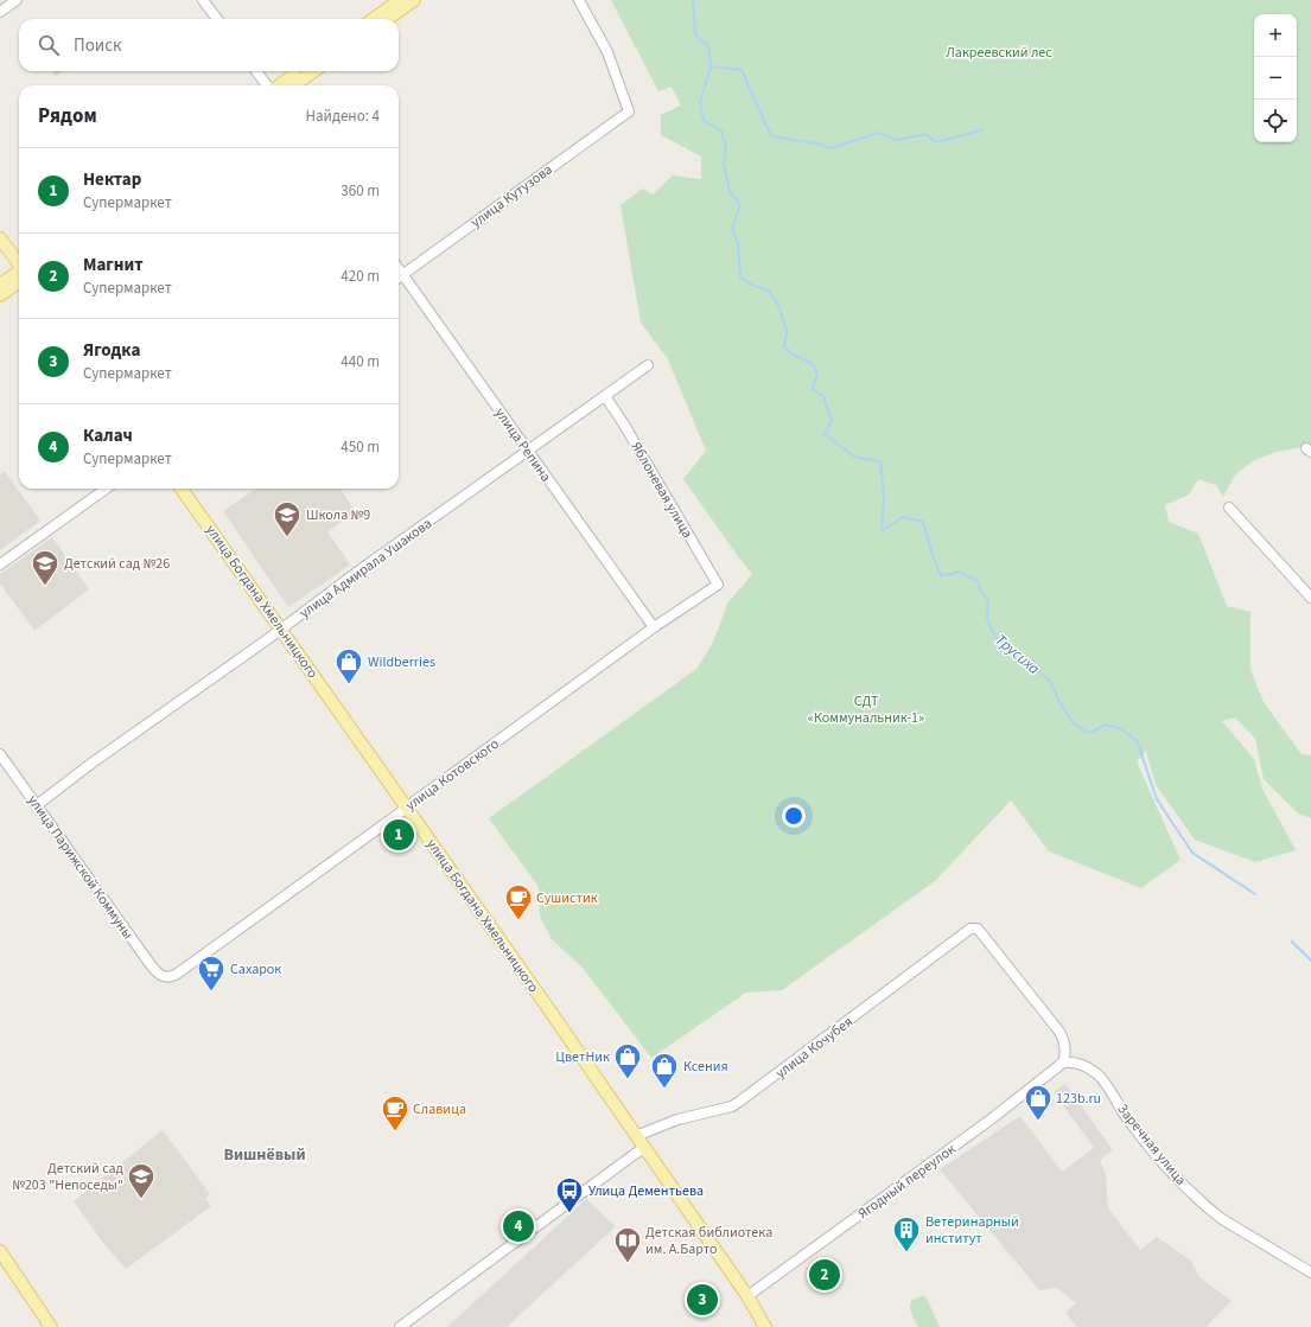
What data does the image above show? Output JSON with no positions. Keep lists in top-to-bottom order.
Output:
{
  "streets": {
    "main road": ["улица Богдана Хмельницкого"],
    "street": [
      "улица Кутузова",
      "улица Репина",
      "Яблоневая улица",
      "улица Адмирала Ушакова",
      "улица Котовского",
      "улица Парижской Коммуны",
      "улица Кочубея",
      "Заречная улица",
      "Ягодный переулок"
    ]
  },
  "crossings": [
    ["улица Кутузова", "улица Репина"],
    ["улица Репина", "улица Адмирала Ушакова"],
    ["улица Репина", "улица Котовского"],
    ["Яблоневая улица", "улица Адмирала Ушакова"],
    ["Яблоневая улица", "улица Котовского"],
    ["улица Адмирала Ушакова", "улица Богдана Хмельницкого"],
    ["улица Адмирала Ушакова", "улица Парижской Коммуны"],
    ["улица Богдана Хмельницкого", "улица Котовского"],
    ["улица Богдана Хмельницкого", "улица Кочубея"],
    ["улица Богдана Хмельницкого", "Ягодный переулок"],
    ["улица Котовского", "улица Парижской Коммуны"],
    ["улица Кочубея", "Заречная улица"],
    ["улица Кочубея", "Ягодный переулок"],
    ["Заречная улица", "Ягодный переулок"]
  ],
  "districts": ["Вишнёвый"],
  "water": ["Трусиха"],
  "parks": ["Лакреевский лес", "СДТ «Коммунальник-1»"],
  "places": {
    "school or university": ["Школа №9", "Детский сад №26", "Детский сад №203 \"Непоседы\""],
    "shop": [
      "Wildberries",
      "ЦветНик",
      "Ксения",
      "123b.ru"
    ],
    "cafe": ["Сушистик", "Славица"],
    "supermarket": ["Сахарок"],
    "bus stop": ["Улица Дементьева"],
    "building": ["Ветеринарный институт"],
    "library": ["Детская библиотека им. А.Барто"]
  },
  "page": {
    "map_buttons": ["+", "−"],
    "search": "Поиск",
    "heading": ["Рядом", "Найдено: 4"],
    "list": [
      {
        "mark": "1",
        "name": "Нектар",
        "note": "Супермаркет",
        "value": "360 m"
      },
      {
        "mark": "2",
        "name": "Магнит",
        "note": "Супермаркет",
        "value": "420 m"
      },
      {
        "mark": "3",
        "name": "Ягодка",
        "note": "Супермаркет",
        "value": "440 m"
      },
      {
        "mark": "4",
        "name": "Калач",
        "note": "Супермаркет",
        "value": "450 m"
      }
    ],
    "pins": [
      "1",
      "4",
      "2",
      "3"
    ]
  }
}
